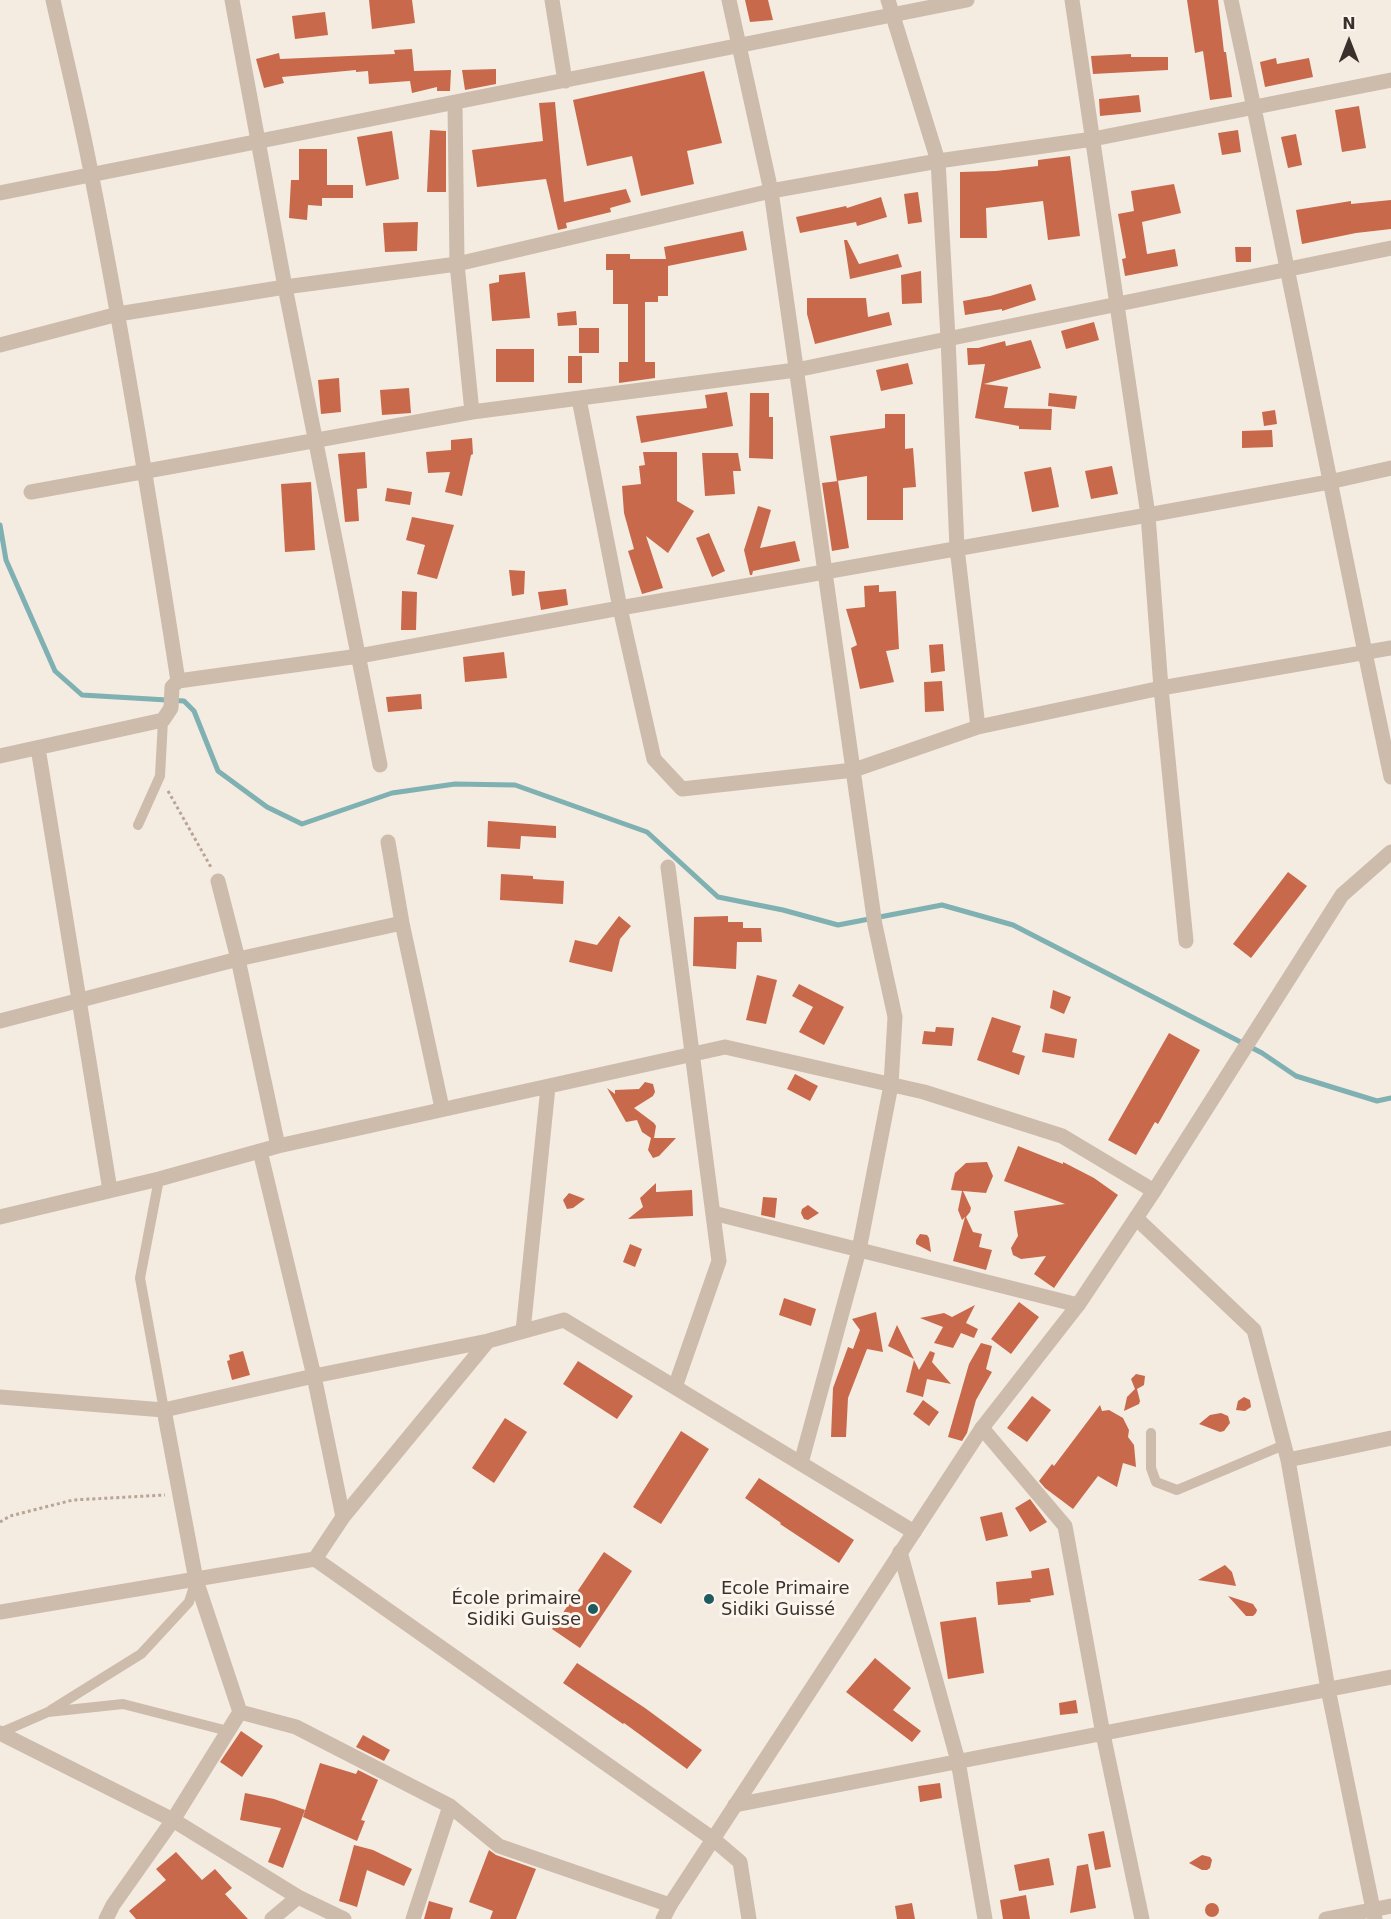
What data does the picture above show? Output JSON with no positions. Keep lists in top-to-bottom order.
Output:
{
  "places": ["Ecole Primaire Sidiki Guissé", "École primaire Sidiki Guisse"],
  "north": "top"
}
